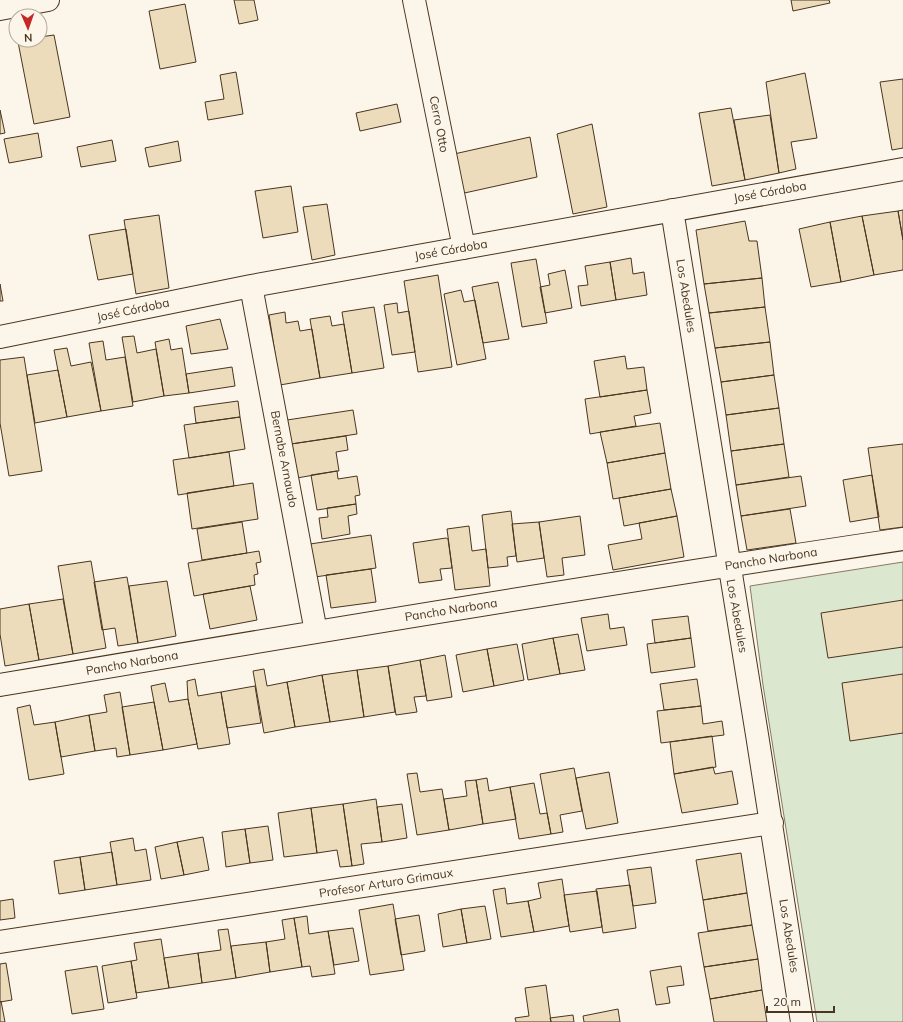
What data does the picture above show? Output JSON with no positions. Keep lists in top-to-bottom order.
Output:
{
  "streets": {
    "street": [
      "Cerro Otto",
      "José Córdoba",
      "Los Abedules",
      "Bernabe Arnaudo",
      "Pancho Narbona",
      "Profesor Arturo Grimaux"
    ]
  },
  "crossings": [
    ["Cerro Otto", "José Córdoba"],
    ["José Córdoba", "Los Abedules"],
    ["José Córdoba", "Bernabe Arnaudo"],
    ["Los Abedules", "Pancho Narbona"],
    ["Los Abedules", "Profesor Arturo Grimaux"],
    ["Bernabe Arnaudo", "Pancho Narbona"]
  ],
  "scale_bar": "20 m",
  "north": "bottom"
}
